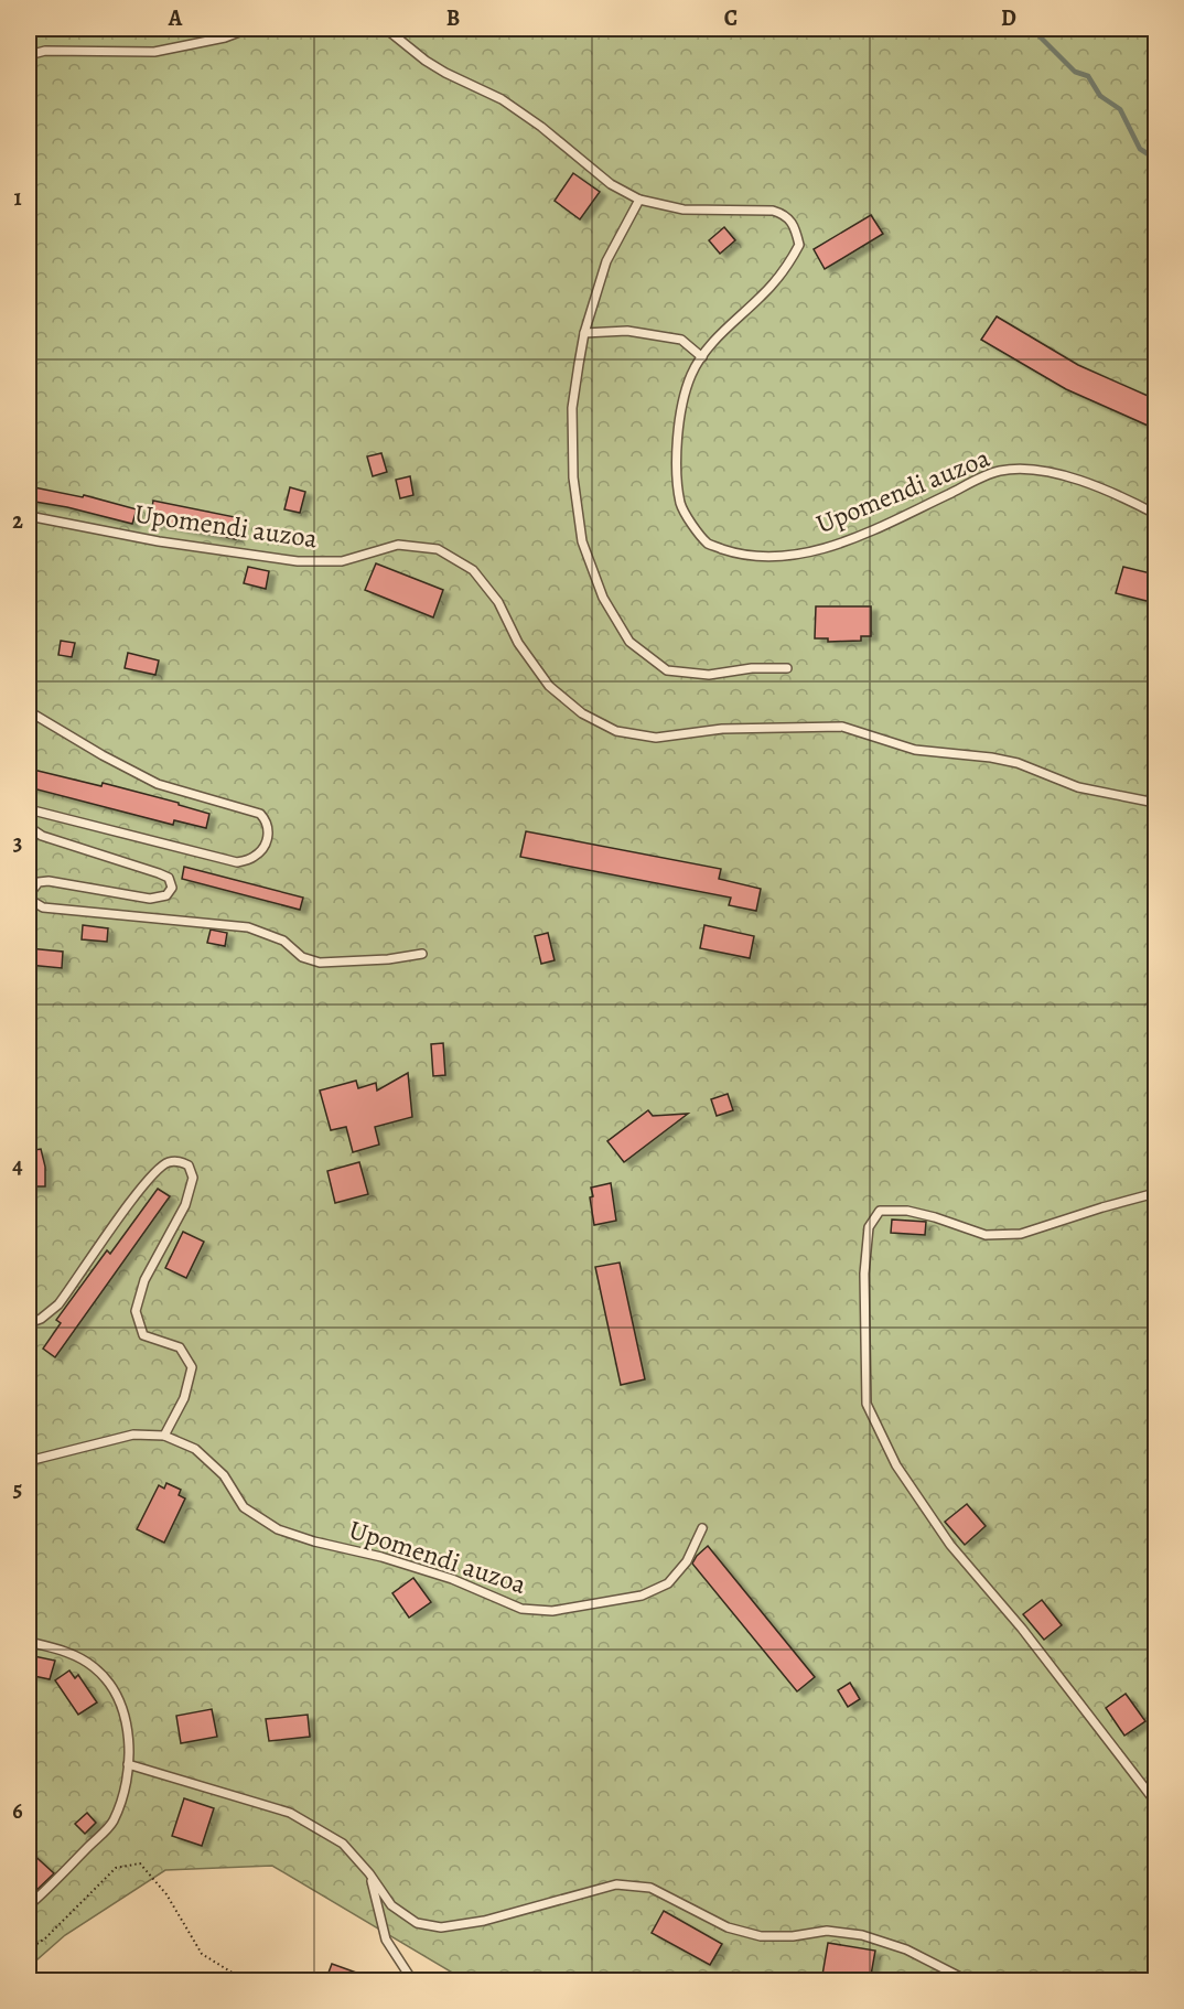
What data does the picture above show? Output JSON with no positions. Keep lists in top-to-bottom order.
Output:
{
  "streets": {
    "lane": ["Upomendi auzoa"]
  },
  "grid": {
    "columns": [
      "A",
      "B",
      "C",
      "D"
    ],
    "rows": [
      "1",
      "2",
      "3",
      "4",
      "5",
      "6"
    ]
  }
}
